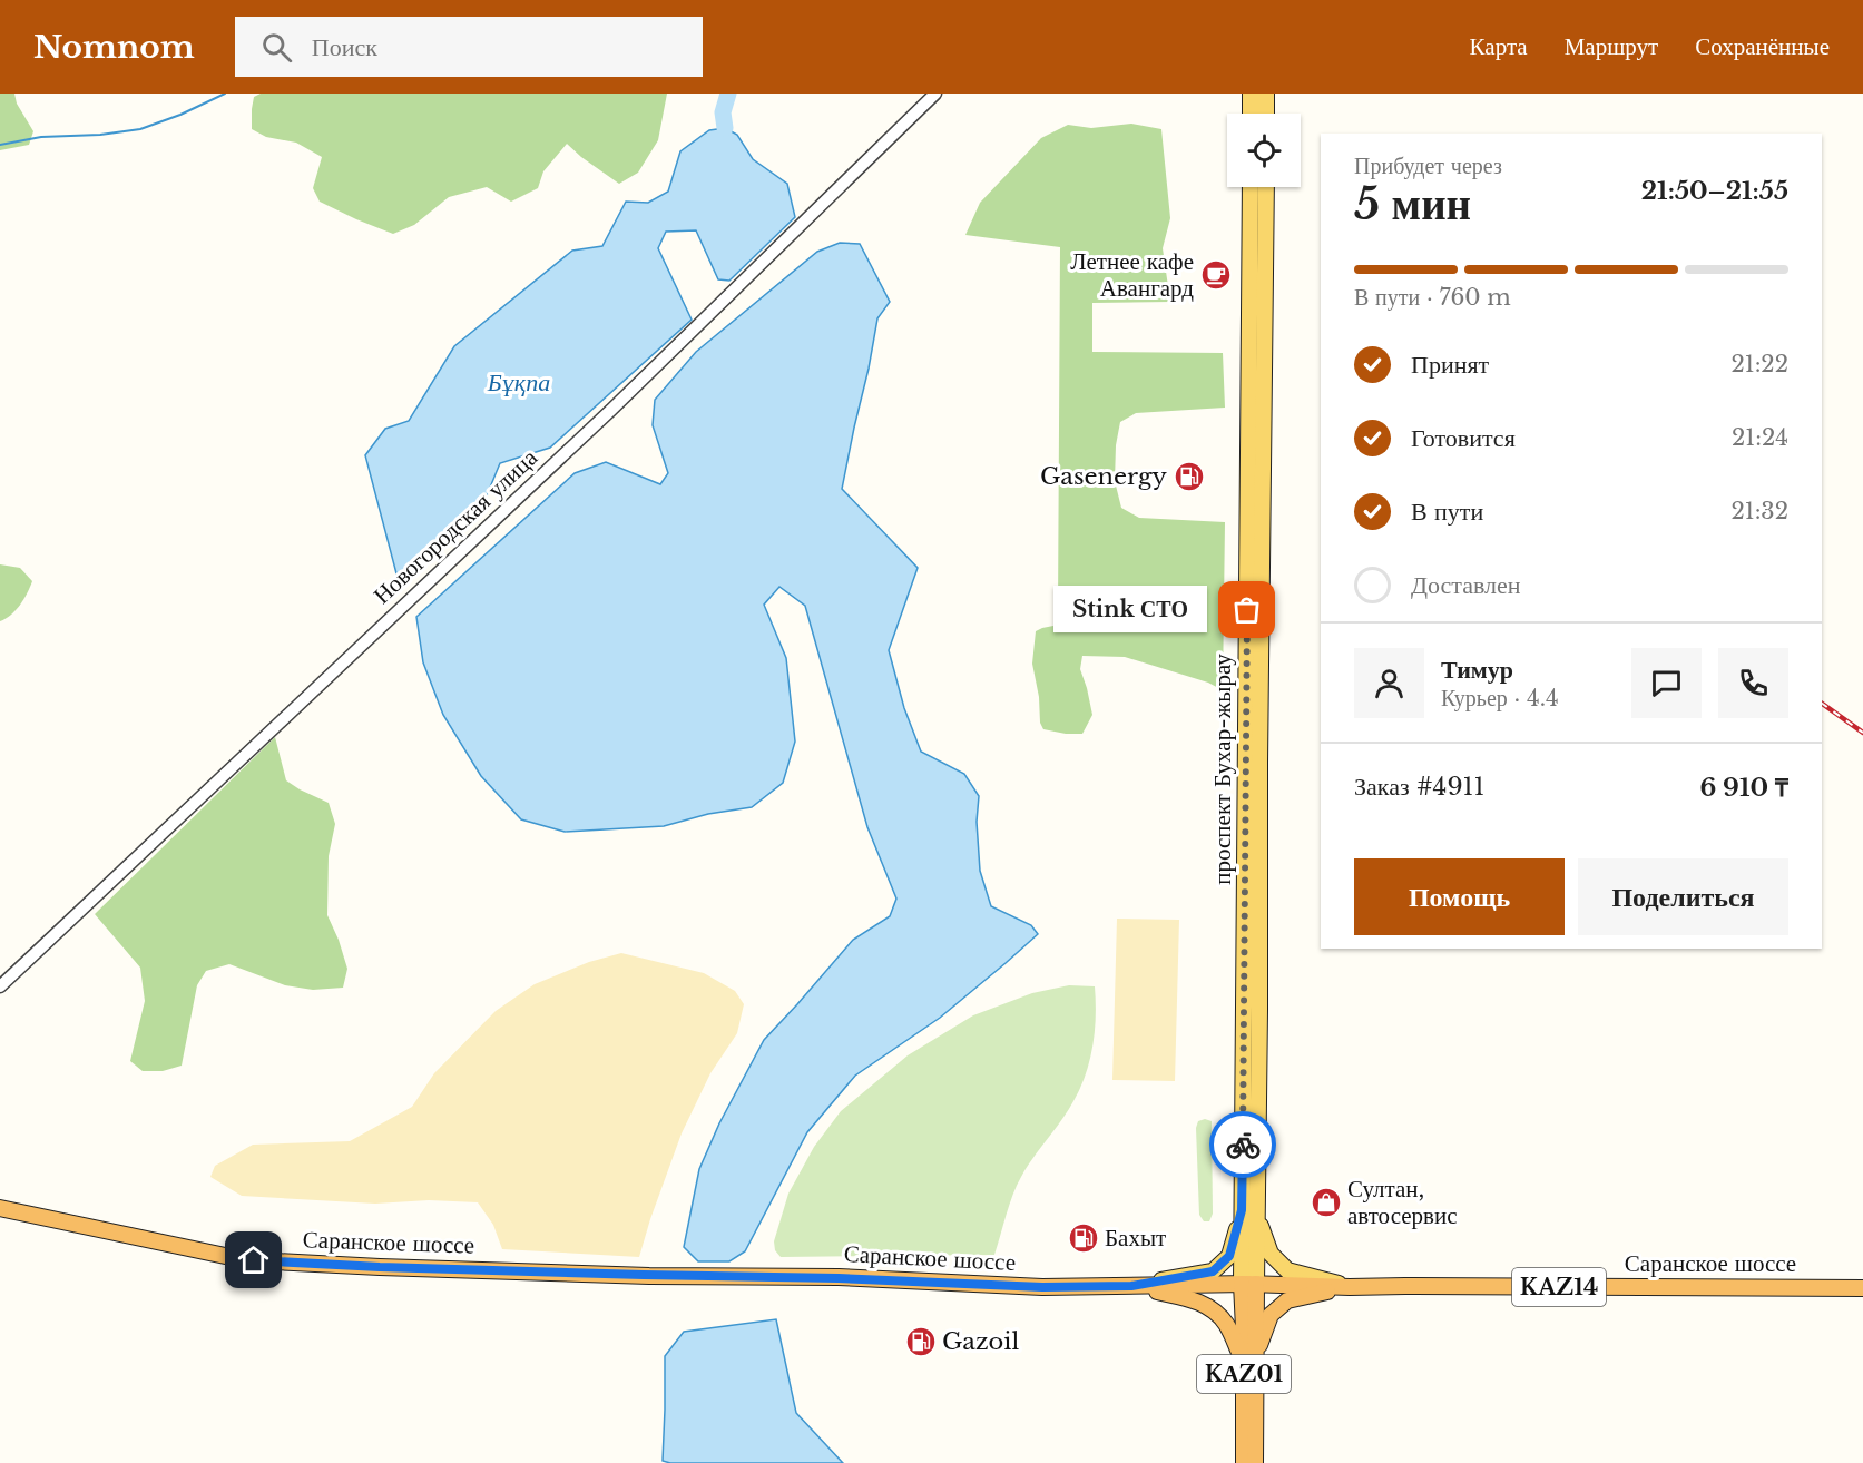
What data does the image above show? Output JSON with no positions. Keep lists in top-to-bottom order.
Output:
{
  "streets": {
    "highway": ["Саранское шоссе", "KAZ14", "KАZ01"],
    "main road": ["проспект Бухар-жырау"],
    "street": ["Новогородская улица"]
  },
  "crossings": [
    ["проспект Бухар-жырау", "Саранское шоссе"],
    ["проспект Бухар-жырау", "KАZ01"],
    ["Саранское шоссе", "KАZ01"]
  ],
  "water": ["Бұқпа"],
  "places": {
    "cafe": ["Летнее кафе Авангард"],
    "fuel station": ["Gasenergy", "Бахыт", "Gazoil"],
    "other": ["Stink СТО"],
    "shop": ["Султан, автосервис"]
  },
  "page": {
    "header": "Nomnom",
    "search": "Поиск",
    "nav": ["Карта", "Маршрут", "Сохранённые"],
    "heading": ["5 мин", "Прибудет через", "21:50–21:55"],
    "panel": [
      "Тимур",
      "Курьер · 4.4",
      "Заказ #4911",
      "6 910 ₸"
    ],
    "bar": "В пути · 760 m",
    "list": [
      ["Принят", "21:22"],
      ["Готовится", "21:24"],
      ["В пути", "21:32"],
      "Доставлен"
    ],
    "bubble": "Stink СТО",
    "buttons": ["Помощь", "Поделиться"]
  }
}
